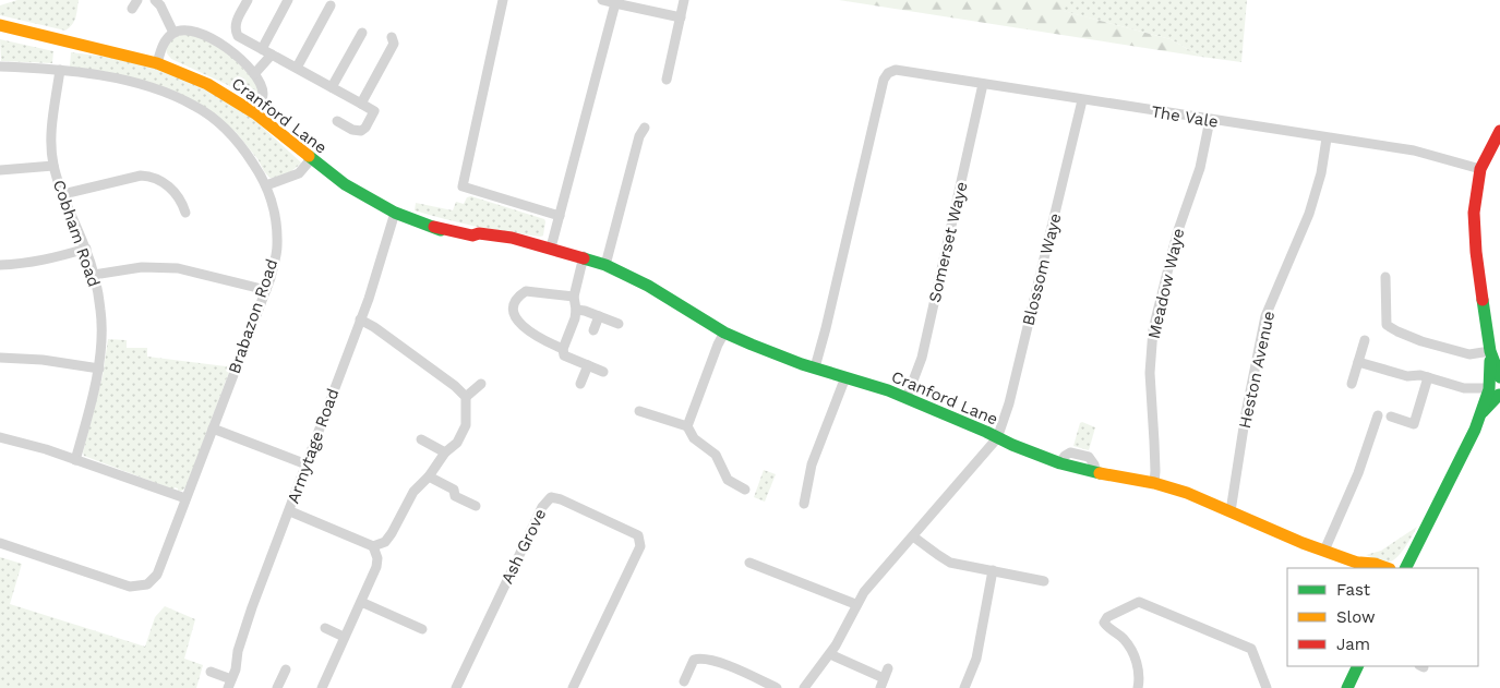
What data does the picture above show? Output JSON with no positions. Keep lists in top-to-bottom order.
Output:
{
  "streets": {
    "street": [
      "Cranford Lane",
      "The Vale",
      "Cobham Road",
      "Somerset Waye",
      "Blossom Waye",
      "Meadow Waye",
      "Brabazon Road",
      "Heston Avenue",
      "Armytage Road",
      "Ash Grove"
    ]
  },
  "crossings": [
    ["Cranford Lane", "The Vale"],
    ["Cranford Lane", "Somerset Waye"],
    ["Cranford Lane", "Blossom Waye"],
    ["Cranford Lane", "Meadow Waye"],
    ["Cranford Lane", "Heston Avenue"],
    ["Cranford Lane", "Armytage Road"],
    ["The Vale", "Somerset Waye"],
    ["The Vale", "Blossom Waye"],
    ["The Vale", "Meadow Waye"],
    ["The Vale", "Heston Avenue"],
    ["Cobham Road", "Brabazon Road"]
  ],
  "legend": ["Fast", "Slow", "Jam"]
}
